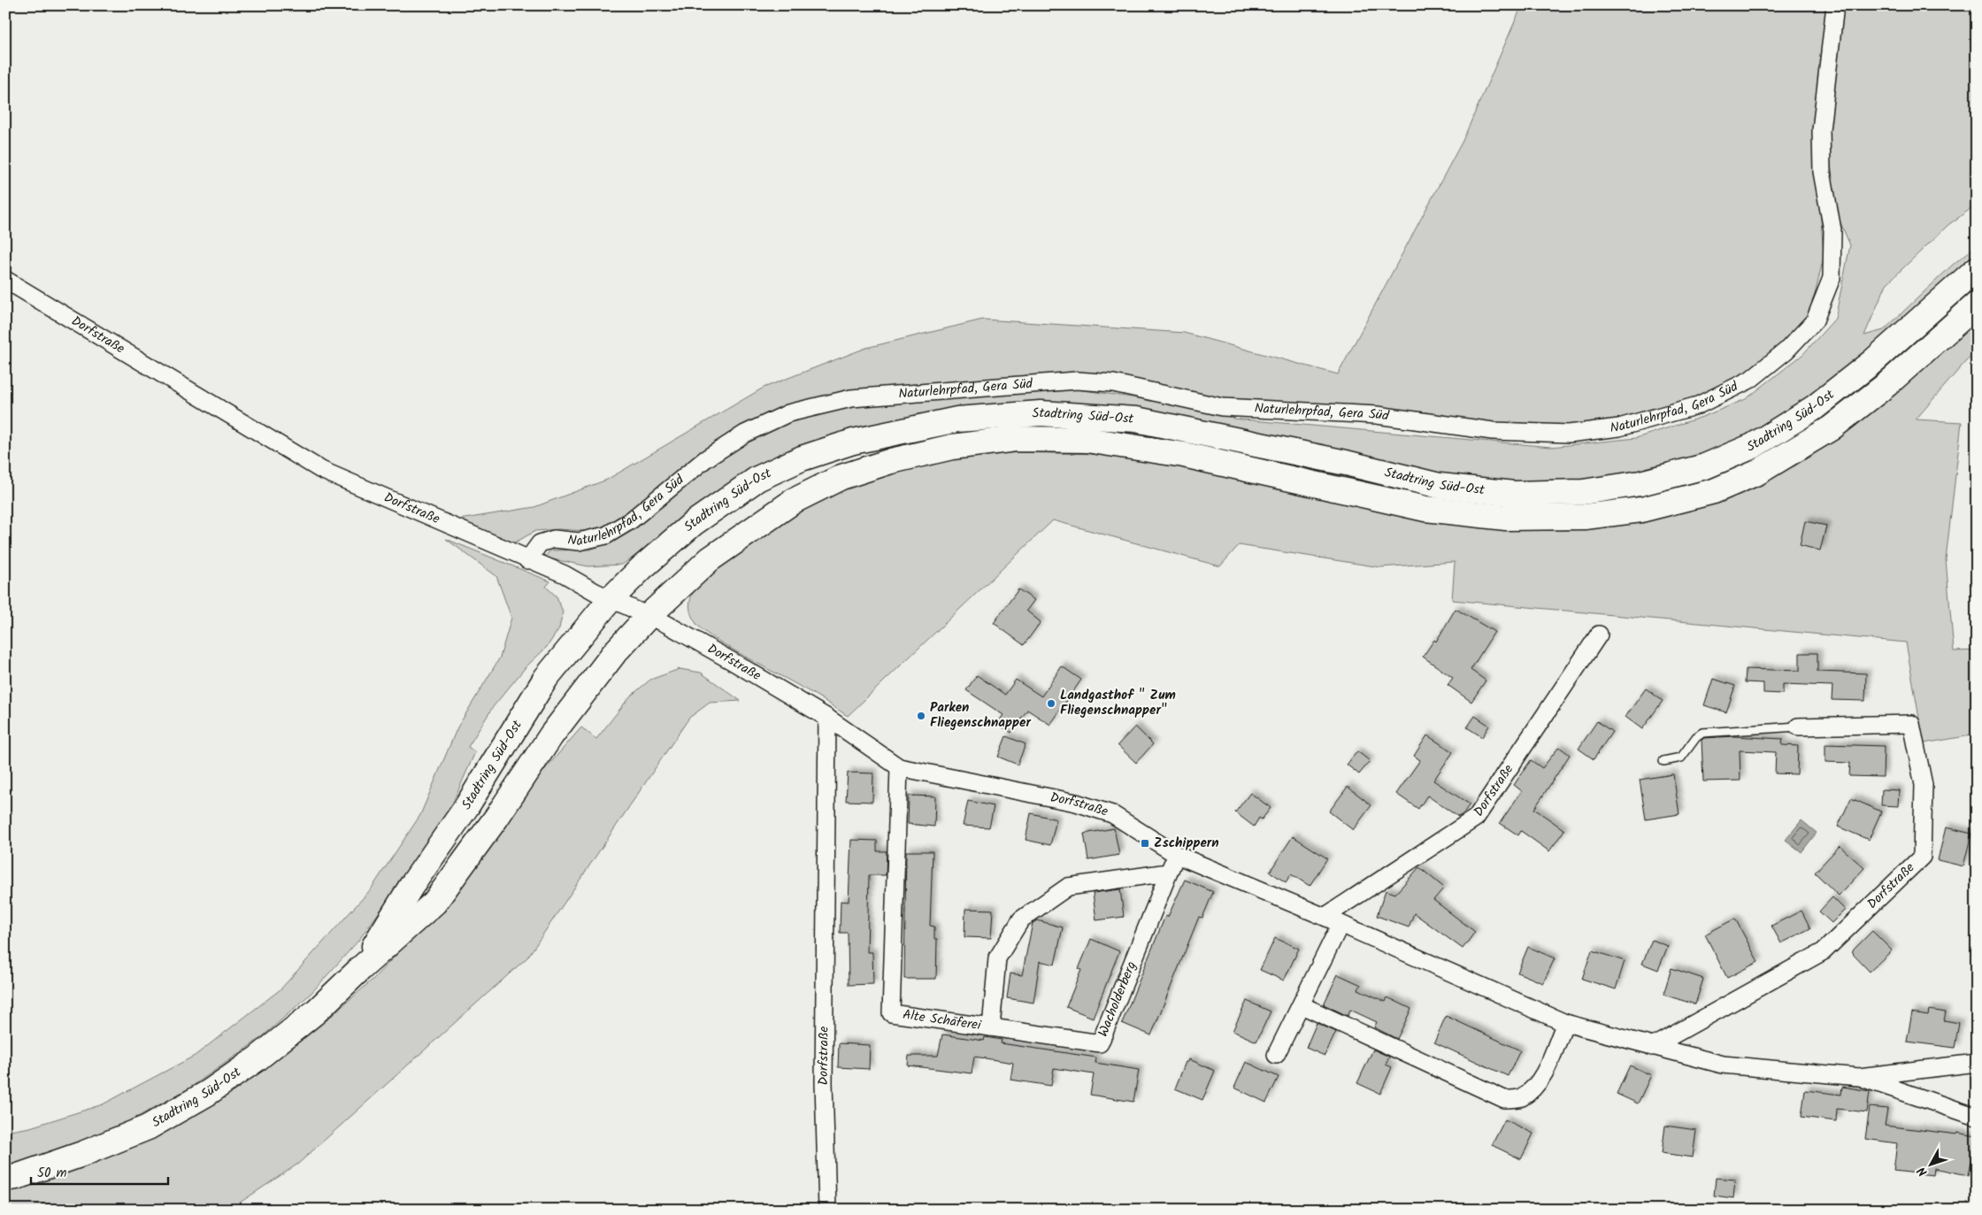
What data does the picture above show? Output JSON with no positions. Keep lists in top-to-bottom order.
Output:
{
  "streets": {
    "main road": ["Stadtring Süd-Ost"],
    "street": [
      "Dorfstraße",
      "Naturlehrpfad, Gera Süd",
      "Wacholderberg",
      "Alte Schäferei"
    ]
  },
  "crossings": [
    ["Dorfstraße", "Naturlehrpfad, Gera Süd"],
    ["Dorfstraße", "Stadtring Süd-Ost"],
    ["Dorfstraße", "Wacholderberg"],
    ["Dorfstraße", "Alte Schäferei"],
    ["Wacholderberg", "Alte Schäferei"]
  ],
  "places": {
    "other": ["Landgasthof \" Zum Fliegenschnapper\"", "Parken Fliegenschnapper"],
    "transit": ["Zschippern"]
  },
  "scale_bar": "50 m",
  "north": "bottom left"
}
